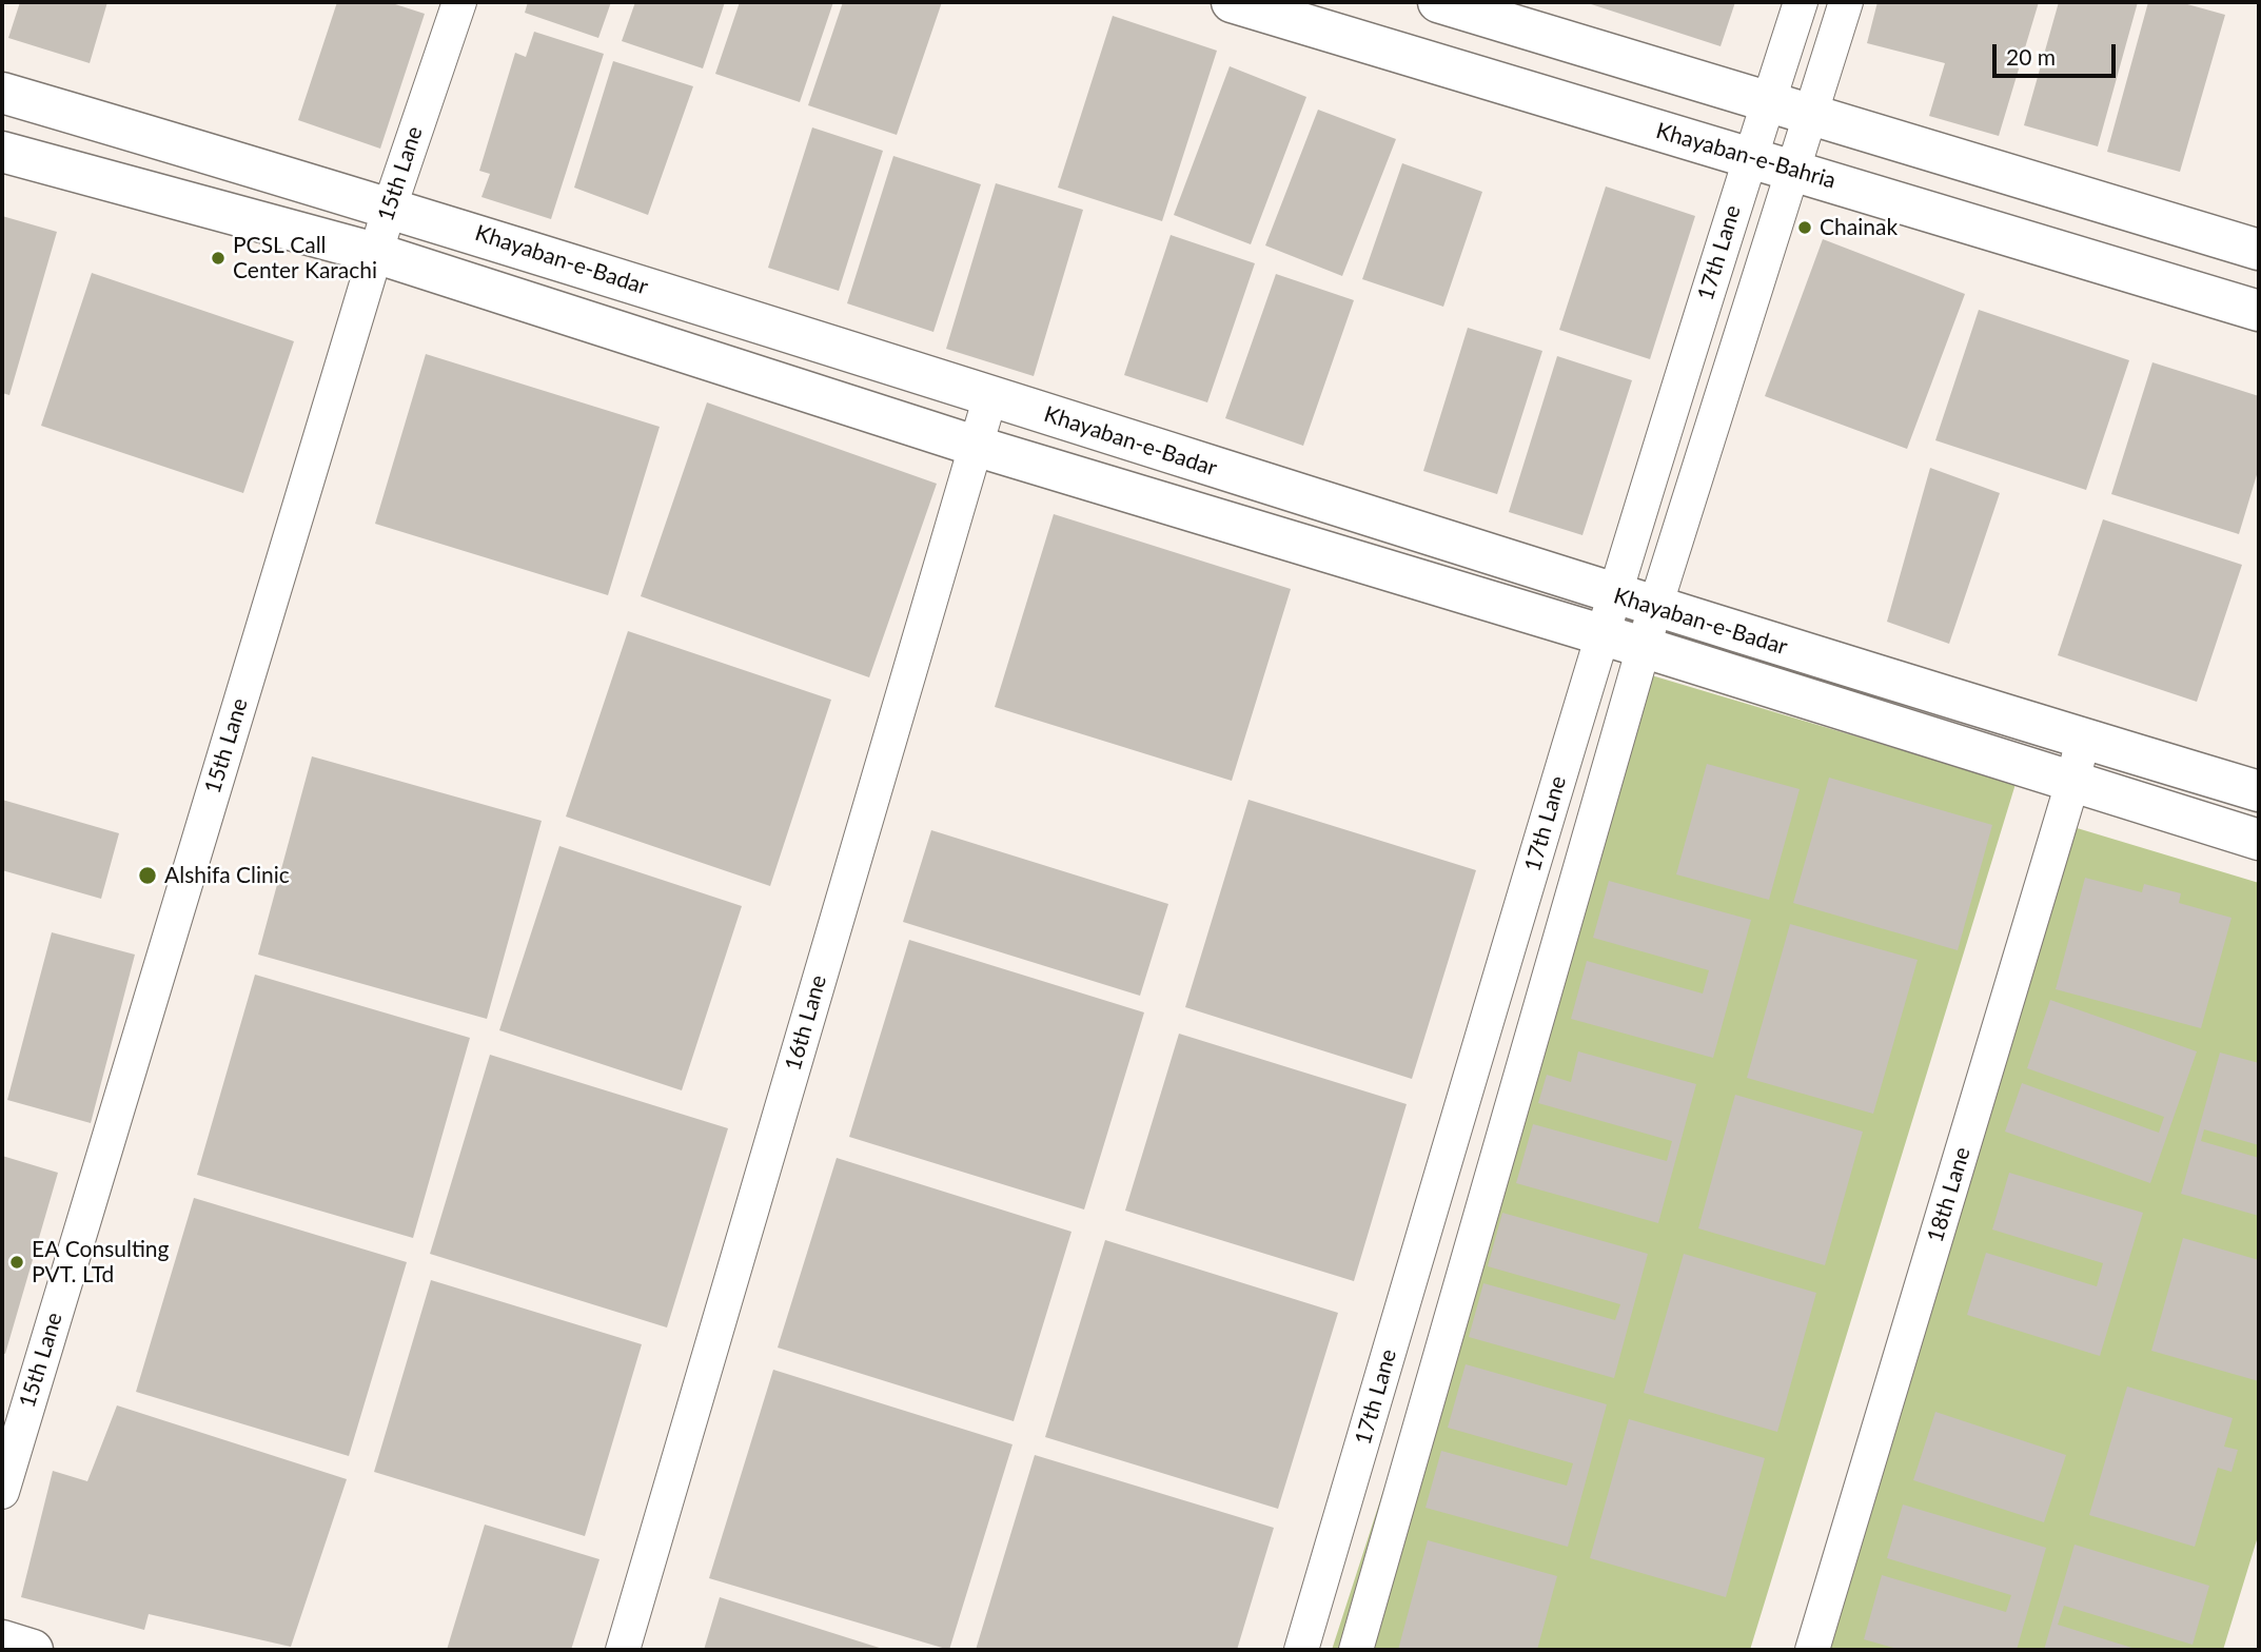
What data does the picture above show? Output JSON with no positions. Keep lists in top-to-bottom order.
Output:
{
  "streets": {
    "main road": ["Khayaban-e-Bahria", "Khayaban-e-Badar"],
    "street": [
      "15th Lane",
      "17th Lane",
      "16th Lane",
      "18th Lane"
    ]
  },
  "crossings": [
    ["Khayaban-e-Bahria", "17th Lane"],
    ["15th Lane", "Khayaban-e-Badar"],
    ["17th Lane", "Khayaban-e-Badar"],
    ["Khayaban-e-Badar", "16th Lane"],
    ["Khayaban-e-Badar", "18th Lane"]
  ],
  "places": [
    "Chainak",
    "PCSL Call Center Karachi",
    "Alshifa Clinic",
    "EA Consulting PVT. LTd"
  ],
  "scale_bar": "20 m"
}
